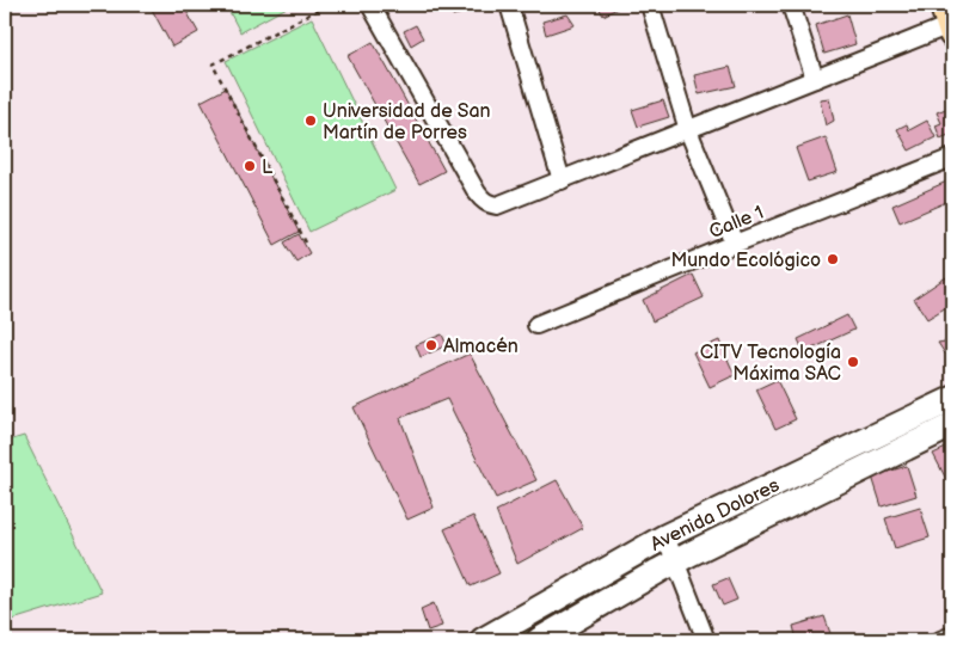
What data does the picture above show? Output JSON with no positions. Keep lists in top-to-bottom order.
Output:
{
  "streets": {
    "main road": ["Avenida Dolores"],
    "street": ["Calle 1"]
  },
  "places": [
    "Universidad de San Martín de Porres",
    "L",
    "Mundo Ecológico",
    "Almacén",
    "CITV Tecnología Máxima SAC"
  ]
}
